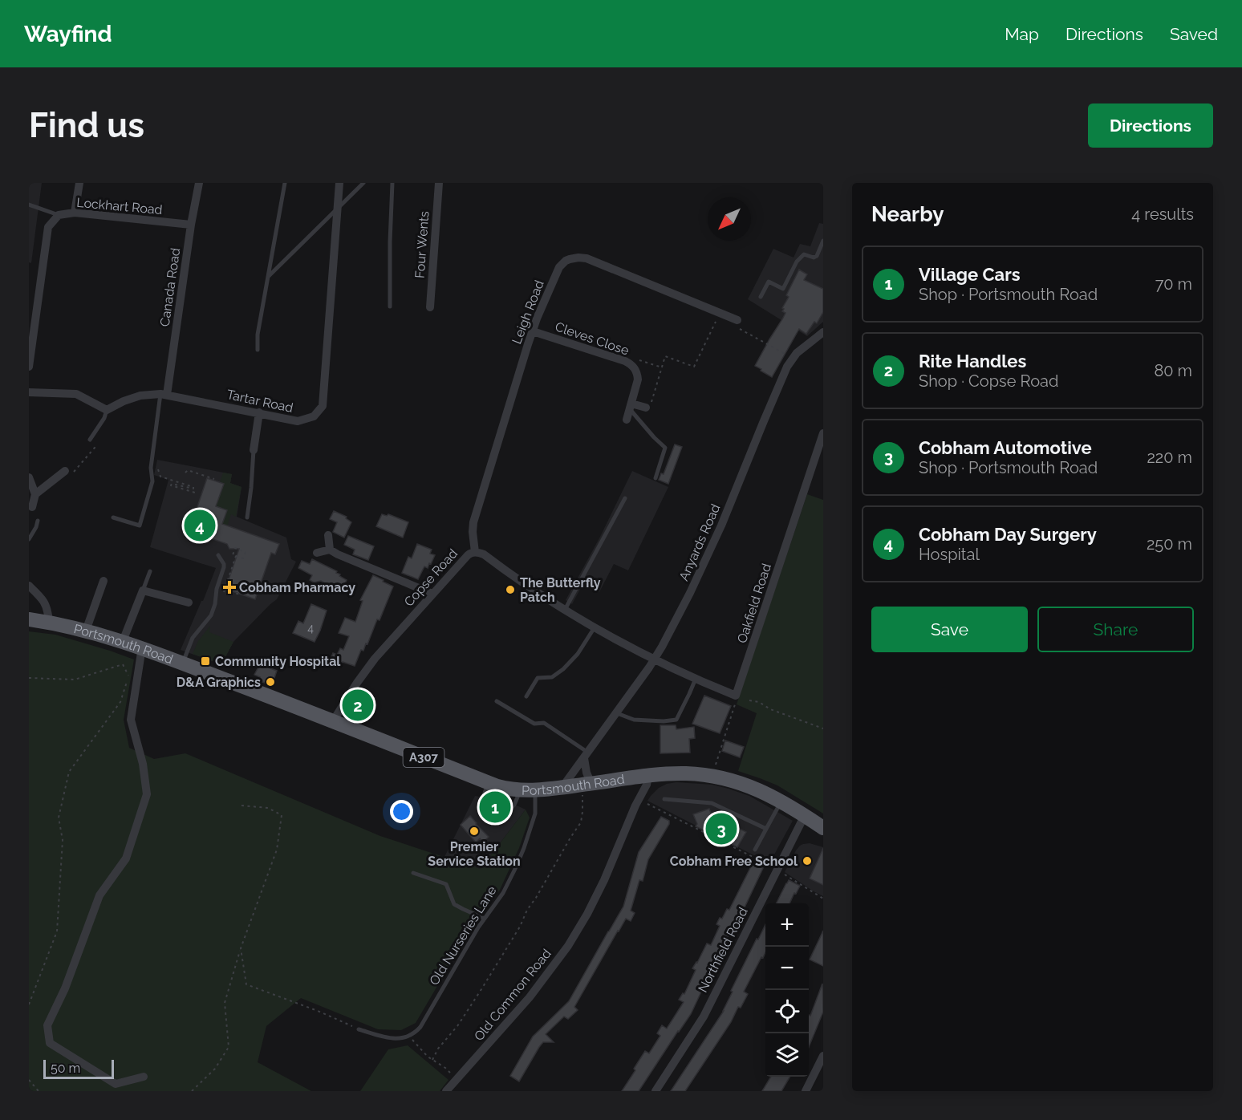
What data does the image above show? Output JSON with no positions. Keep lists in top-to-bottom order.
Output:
{
  "streets": {
    "main road": ["Portsmouth Road", "A307"],
    "street": [
      "Lockhart Road",
      "Four Wents",
      "Canada Road",
      "Leigh Road",
      "Cleves Close",
      "Tartar Road",
      "Anyards Road",
      "Copse Road",
      "Oakfield Road",
      "Northfield Road",
      "Old Common Road"
    ],
    "lane": ["Old Nurseries Lane"]
  },
  "crossings": [
    ["Lockhart Road", "Canada Road"],
    ["Canada Road", "Tartar Road"],
    ["Leigh Road", "Cleves Close"],
    ["Leigh Road", "Copse Road"],
    ["Anyards Road", "Copse Road"],
    ["Anyards Road", "Portsmouth Road"],
    ["Copse Road", "Portsmouth Road"],
    ["Portsmouth Road", "Old Nurseries Lane"],
    ["Portsmouth Road", "Northfield Road"],
    ["Portsmouth Road", "Old Common Road"]
  ],
  "places": {
    "health": ["Cobham Pharmacy"],
    "other": [
      "The Butterfly Patch",
      "D&A Graphics",
      "Premier Service Station",
      "Cobham Free School"
    ],
    "transit": ["Community Hospital"]
  },
  "house_numbers": ["4"],
  "scale_bar": "50 m",
  "north": "bottom left",
  "page": {
    "header": "Wayfind",
    "nav": ["Map", "Directions", "Saved"],
    "buttons": [
      "Directions",
      ["Save", "Share"]
    ],
    "title": "Find us",
    "heading": ["Nearby", "4 results"],
    "list": [
      {
        "mark": "1",
        "name": "Village Cars",
        "note": "Shop · Portsmouth Road",
        "value": "70 m"
      },
      {
        "mark": "2",
        "name": "Rite Handles",
        "note": "Shop · Copse Road",
        "value": "80 m"
      },
      {
        "mark": "3",
        "name": "Cobham Automotive",
        "note": "Shop · Portsmouth Road",
        "value": "220 m"
      },
      {
        "mark": "4",
        "name": "Cobham Day Surgery",
        "note": "Hospital",
        "value": "250 m"
      }
    ],
    "pins": [
      "4",
      "2",
      "1",
      "3"
    ],
    "map_buttons": ["+", "−"],
    "scale": "50 m"
  }
}
